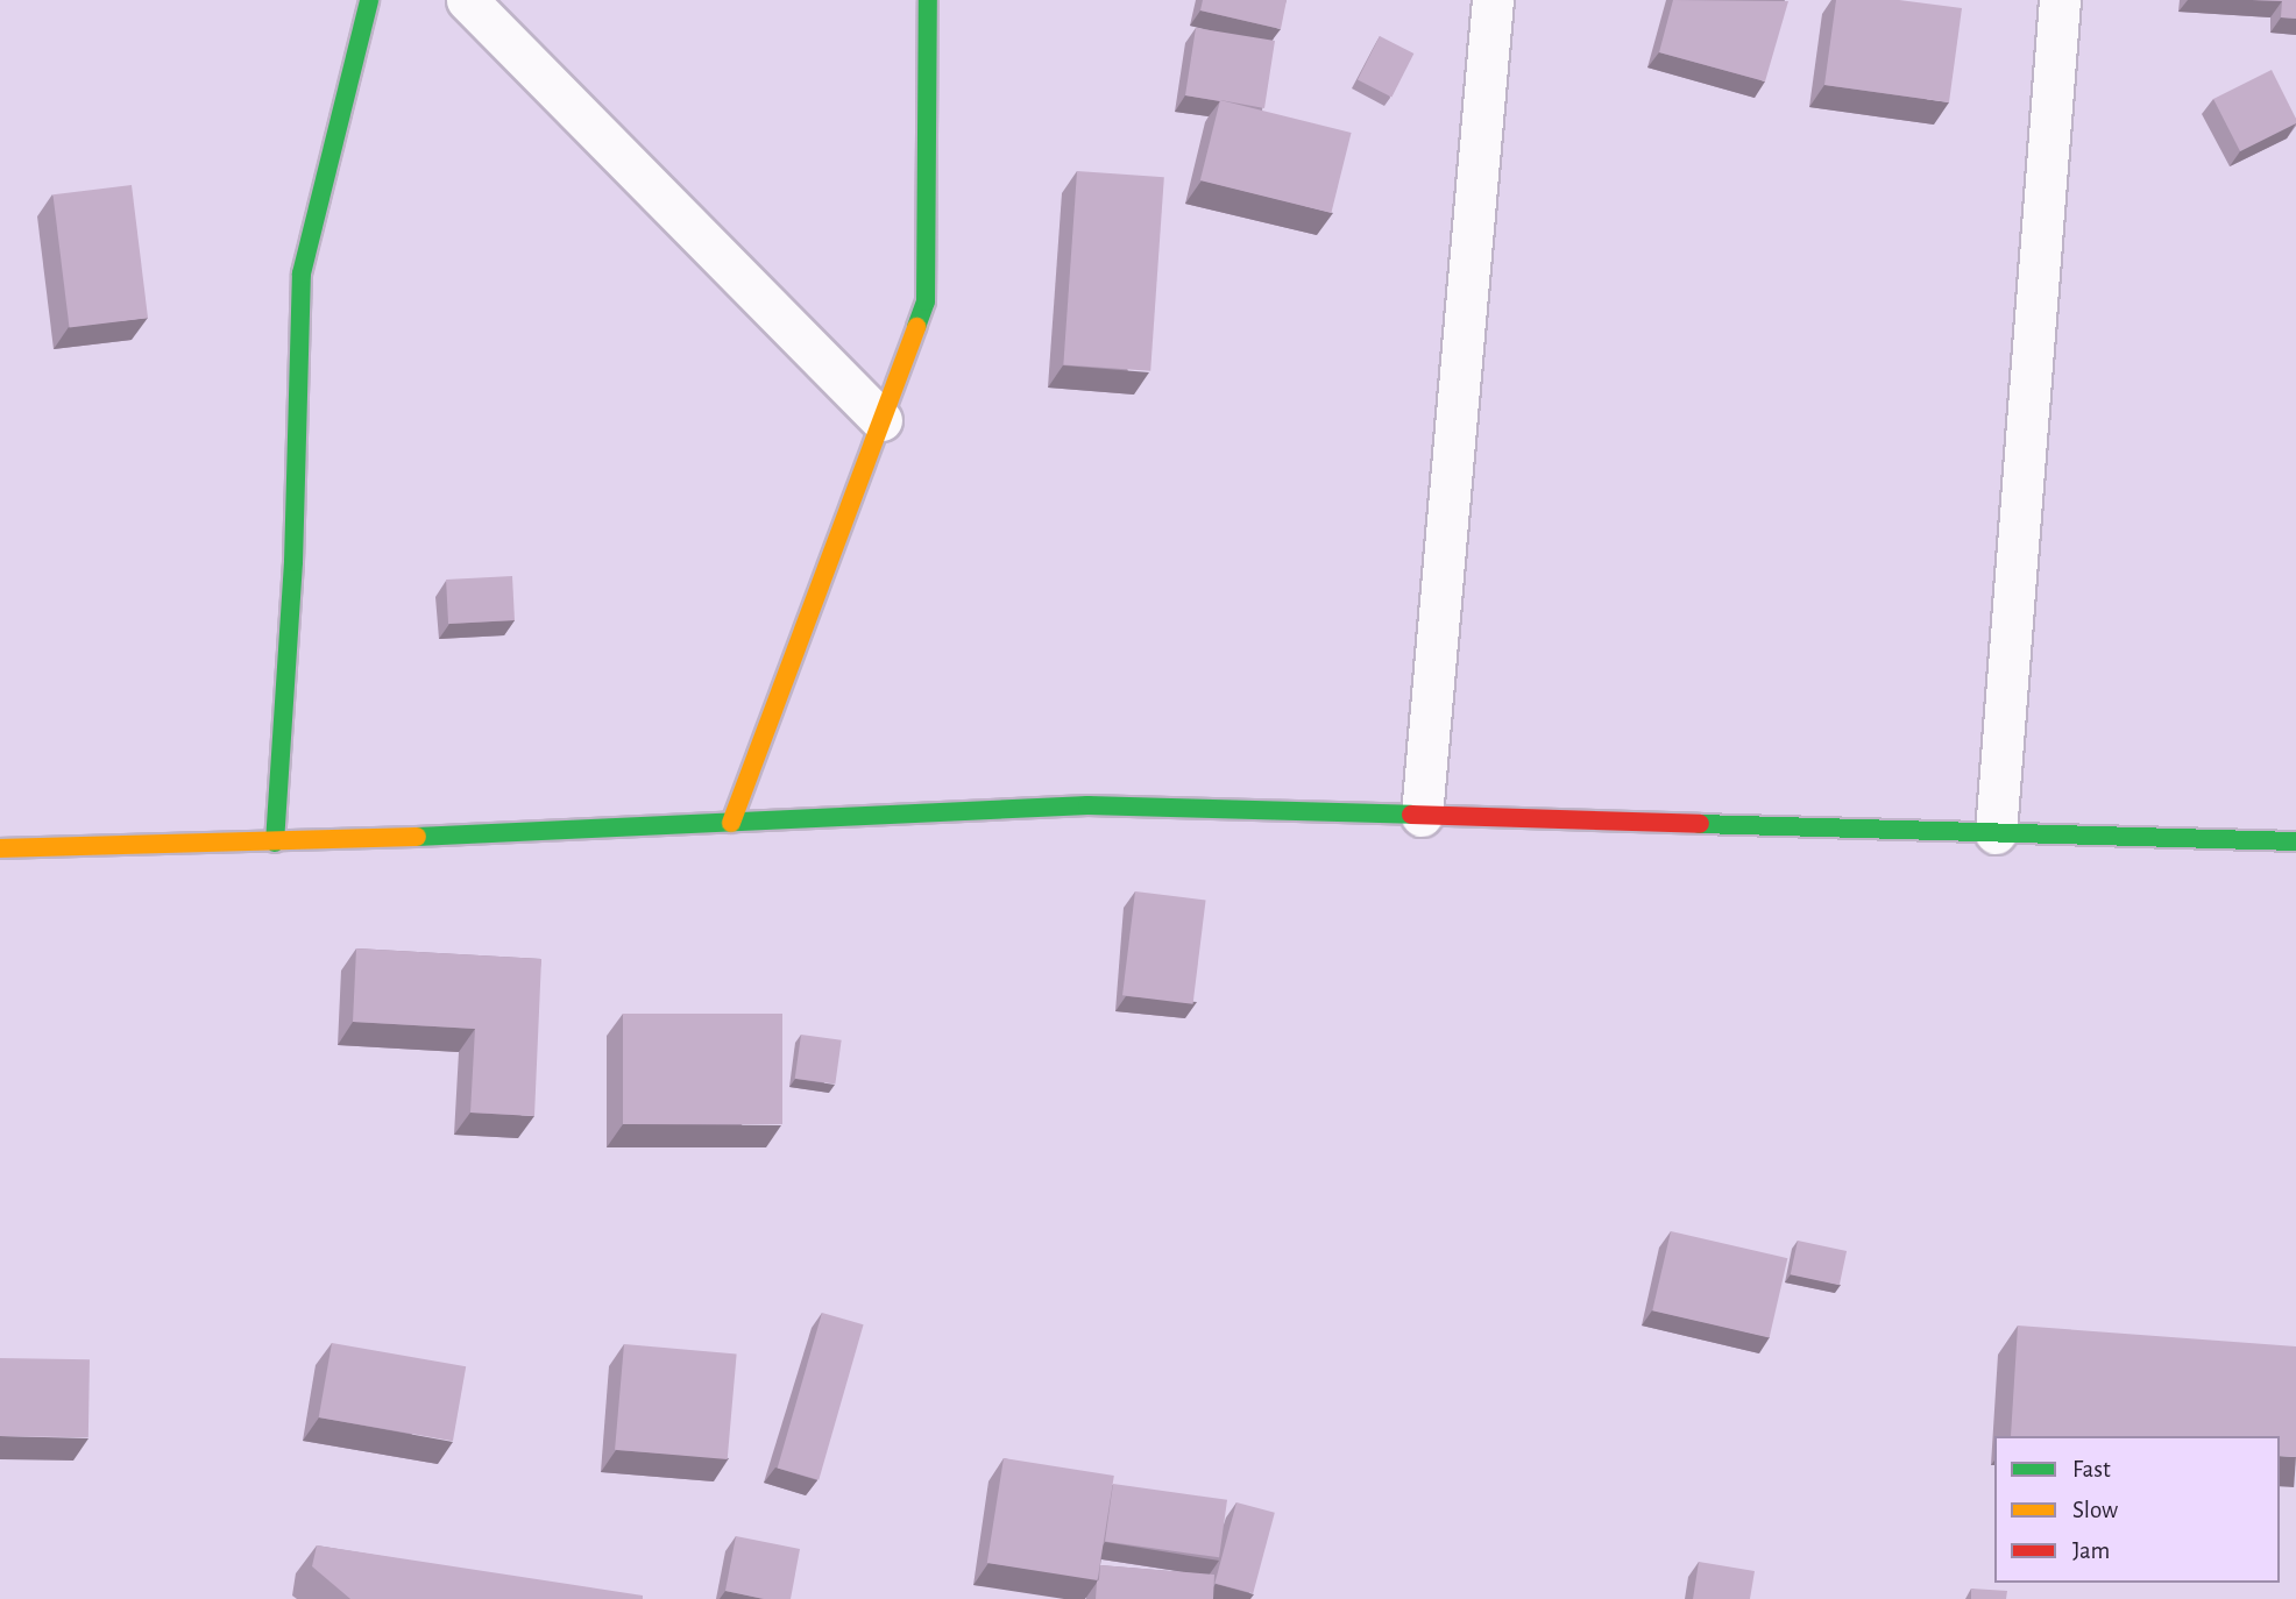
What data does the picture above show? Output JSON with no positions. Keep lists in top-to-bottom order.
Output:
{
  "legend": ["Fast", "Slow", "Jam"]
}
